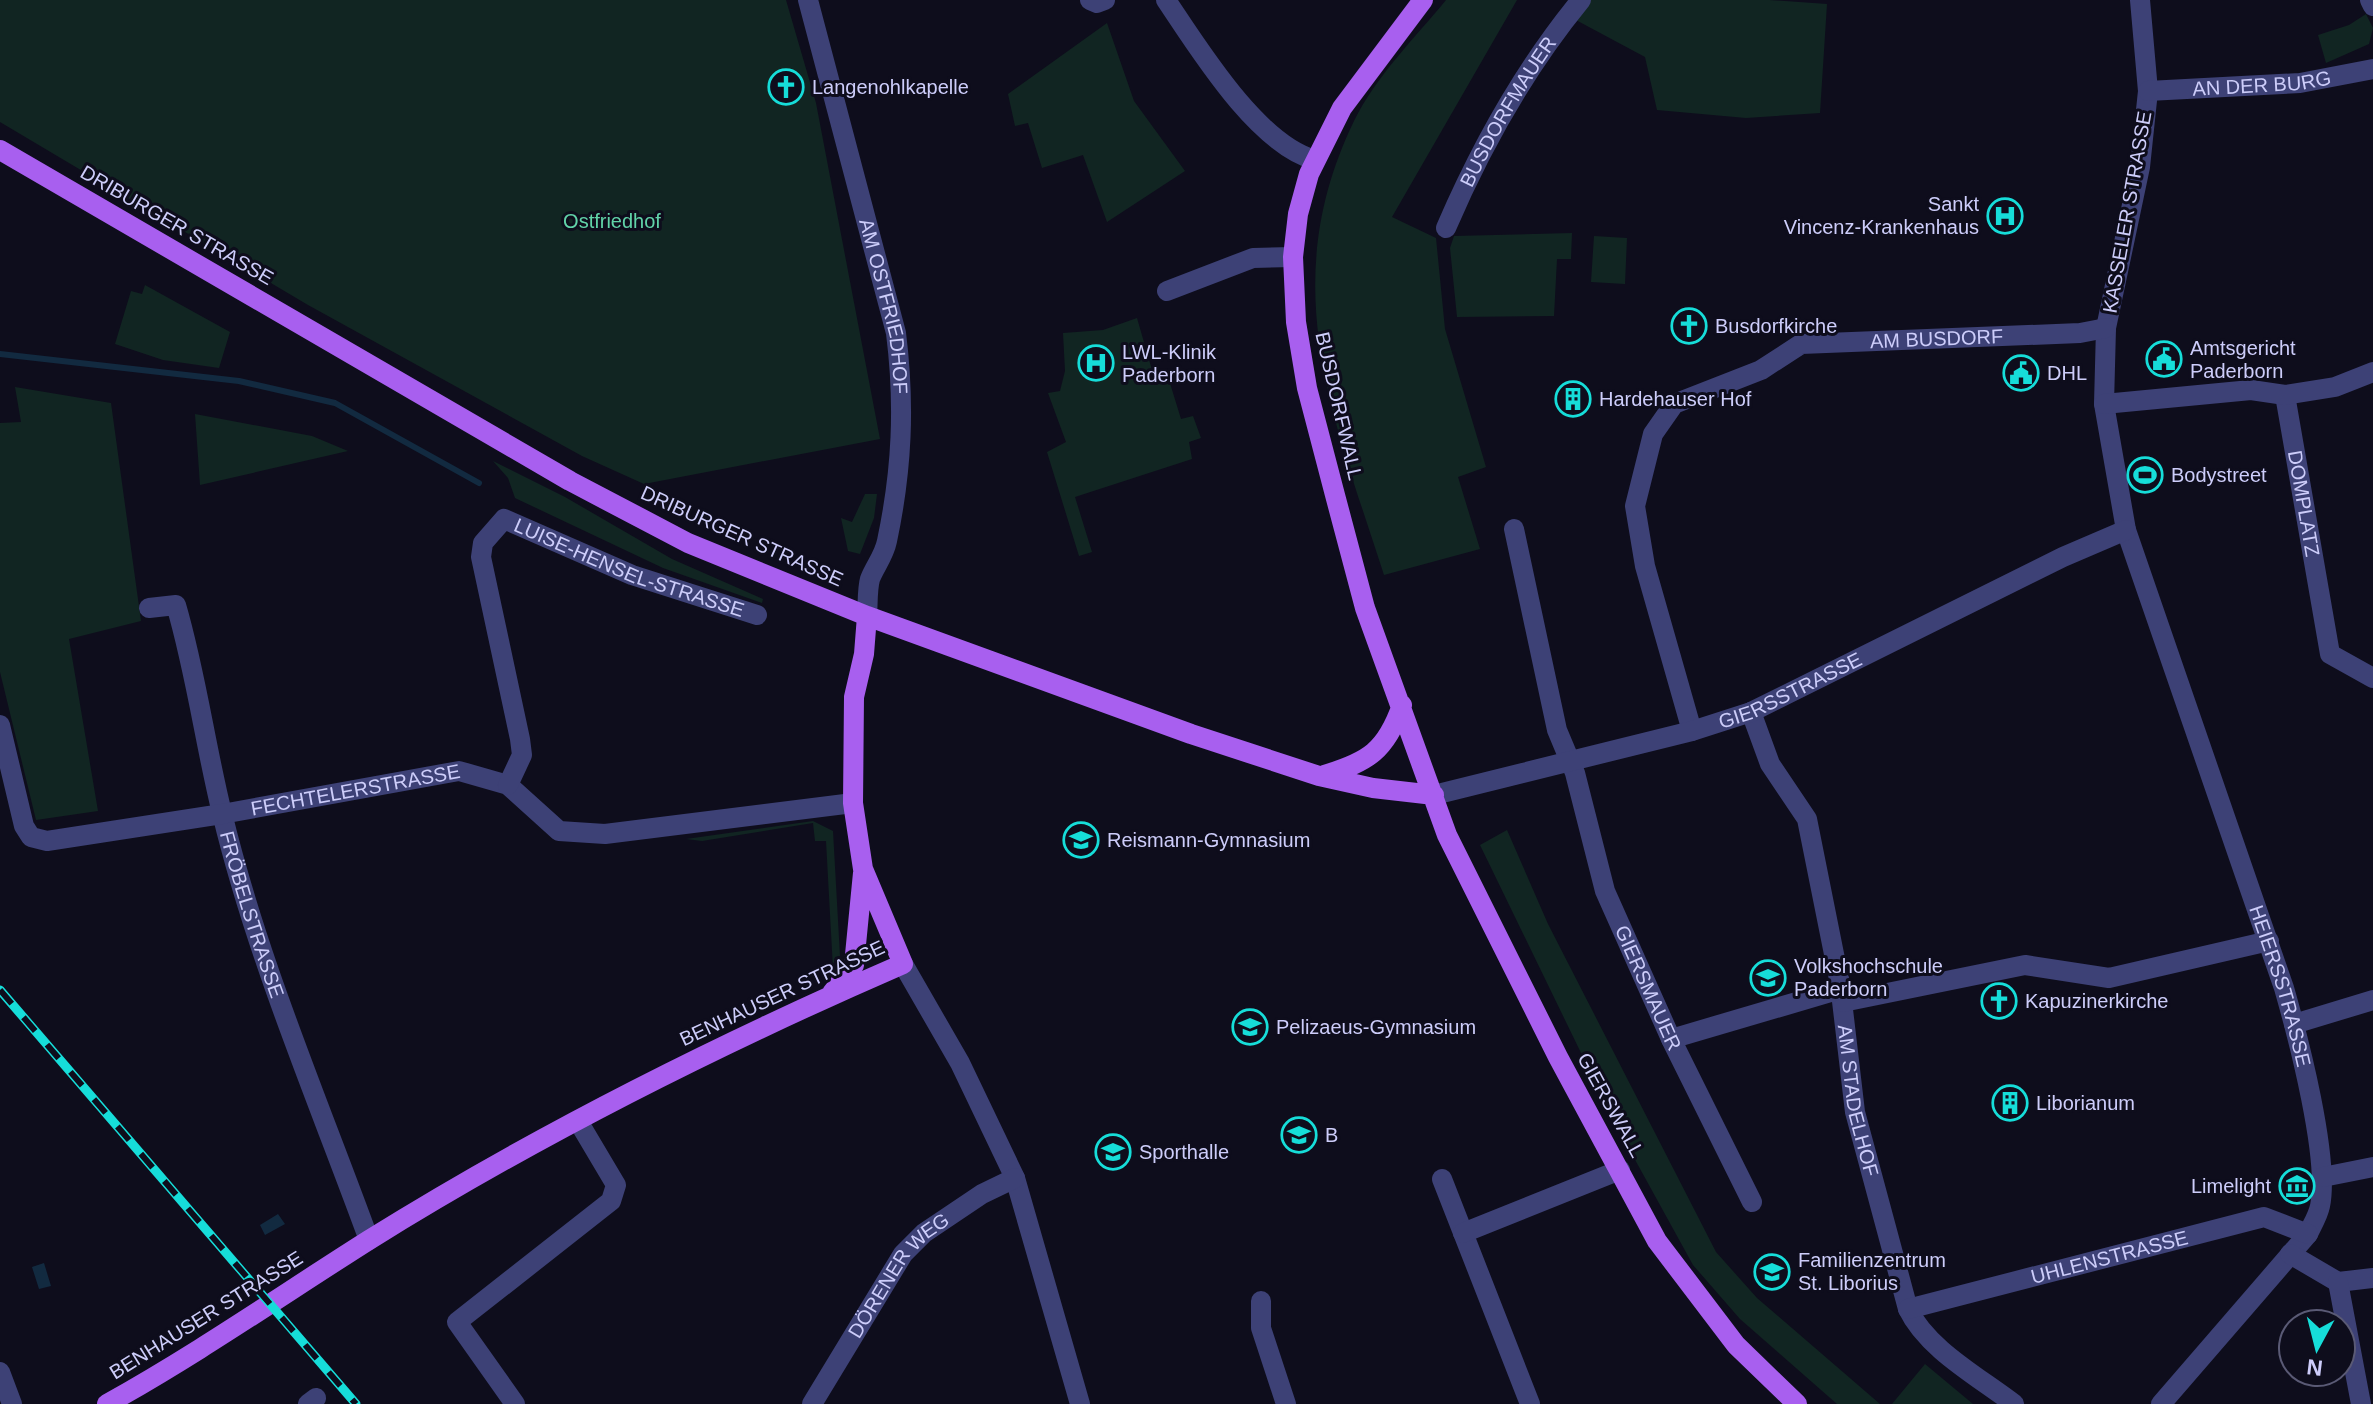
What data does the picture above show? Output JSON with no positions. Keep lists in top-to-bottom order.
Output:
{
  "streets": {
    "main road": [
      "DRIBURGER STRASSE",
      "BUSDORFWALL",
      "BENHAUSER STRASSE",
      "GIERSWALL"
    ],
    "street": [
      "AN DER BURG",
      "BUSDORFMAUER",
      "KASSELER STRASSE",
      "AM OSTFRIEDHOF",
      "AM BUSDORF",
      "DOMPLATZ",
      "LUISE-HENSEL-STRASSE",
      "GIERSSTRASSE",
      "FECHTELERSTRASSE",
      "FRÖBELSTRASSE",
      "HEIERSSTRASSE",
      "GIERSMAUER",
      "AM STADELHOF",
      "UHLENSTRASSE",
      "DÖRENER WEG"
    ]
  },
  "crossings": [
    ["AN DER BURG", "KASSELER STRASSE"],
    ["KASSELER STRASSE", "AM BUSDORF"],
    ["KASSELER STRASSE", "HEIERSSTRASSE"],
    ["DRIBURGER STRASSE", "AM OSTFRIEDHOF"],
    ["DRIBURGER STRASSE", "BUSDORFWALL"],
    ["DRIBURGER STRASSE", "GIERSSTRASSE"],
    ["DRIBURGER STRASSE", "BENHAUSER STRASSE"],
    ["DRIBURGER STRASSE", "GIERSWALL"],
    ["AM OSTFRIEDHOF", "BENHAUSER STRASSE"],
    ["AM BUSDORF", "GIERSSTRASSE"],
    ["BUSDORFWALL", "GIERSSTRASSE"],
    ["BUSDORFWALL", "GIERSWALL"],
    ["LUISE-HENSEL-STRASSE", "FECHTELERSTRASSE"],
    ["GIERSSTRASSE", "HEIERSSTRASSE"],
    ["GIERSSTRASSE", "GIERSMAUER"],
    ["GIERSSTRASSE", "AM STADELHOF"],
    ["GIERSSTRASSE", "GIERSWALL"],
    ["FECHTELERSTRASSE", "FRÖBELSTRASSE"],
    ["FECHTELERSTRASSE", "BENHAUSER STRASSE"],
    ["FRÖBELSTRASSE", "BENHAUSER STRASSE"],
    ["HEIERSSTRASSE", "UHLENSTRASSE"],
    ["AM STADELHOF", "UHLENSTRASSE"]
  ],
  "parks": ["Ostfriedhof"],
  "places": {
    "church": ["Langenohlkapelle", "Busdorfkirche", "Kapuzinerkirche"],
    "hospital": ["Sankt Vincenz-Krankenhaus", "LWL-Klinik Paderborn"],
    "public building": ["Amtsgericht Paderborn", "DHL"],
    "building": ["Hardehauser Hof", "Liborianum"],
    "sports": ["Bodystreet"],
    "school or university": [
      "Reismann-Gymnasium",
      "Volkshochschule Paderborn",
      "Pelizaeus-Gymnasium",
      "B",
      "Sporthalle",
      "Familienzentrum St. Liborius"
    ],
    "museum": ["Limelight"]
  },
  "north": "bottom"
}
